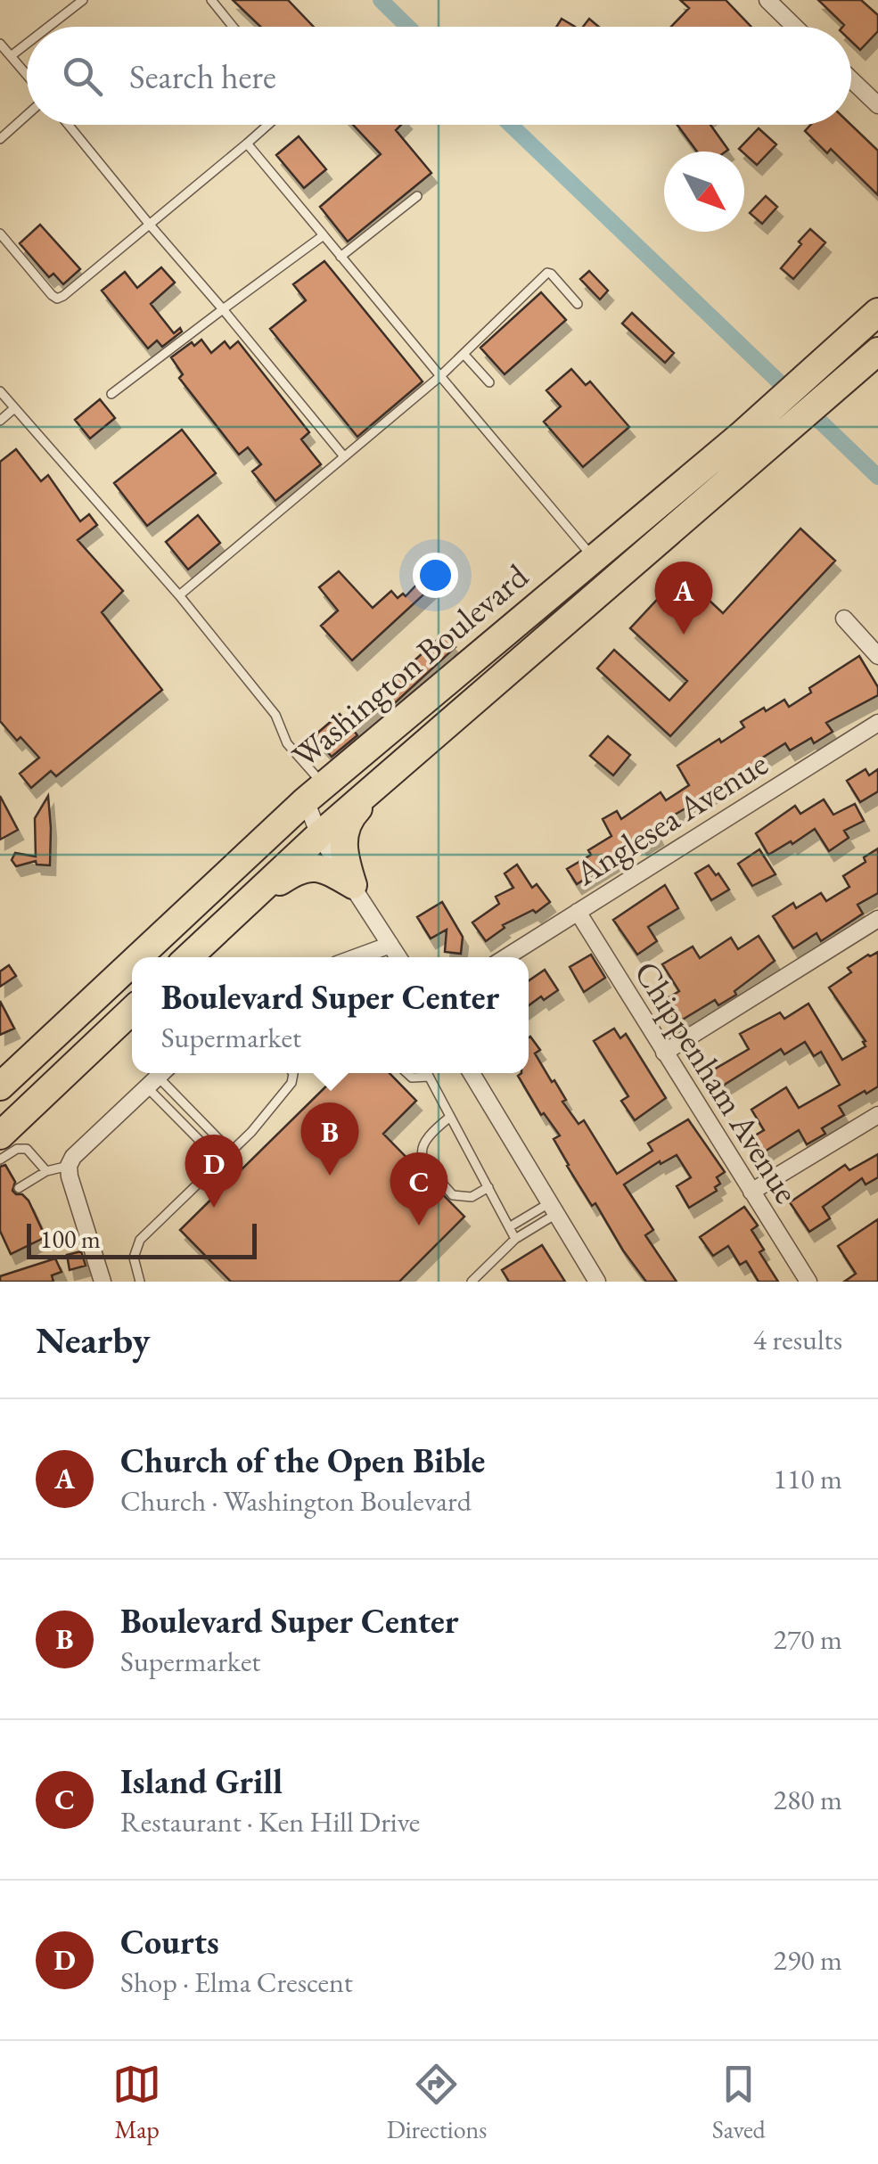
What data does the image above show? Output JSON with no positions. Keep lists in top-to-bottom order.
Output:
{
  "streets": {
    "highway": ["Washington Boulevard"],
    "street": ["Anglesea Avenue", "Chippenham Avenue"]
  },
  "crossings": [
    ["Anglesea Avenue", "Chippenham Avenue"]
  ],
  "scale_bar": "100 m",
  "north": "bottom right",
  "page": {
    "search": "Search here",
    "pins": [
      "A",
      "B",
      "D",
      "C"
    ],
    "popup": ["Boulevard Super Center", "Supermarket"],
    "scale": "100 m",
    "heading": ["Nearby", "4 results"],
    "list": [
      {
        "mark": "A",
        "name": "Church of the Open Bible",
        "note": "Church · Washington Boulevard",
        "value": "110 m"
      },
      {
        "mark": "B",
        "name": "Boulevard Super Center",
        "note": "Supermarket",
        "value": "270 m"
      },
      {
        "mark": "C",
        "name": "Island Grill",
        "note": "Restaurant · Ken Hill Drive",
        "value": "280 m"
      },
      {
        "mark": "D",
        "name": "Courts",
        "note": "Shop · Elma Crescent",
        "value": "290 m"
      }
    ],
    "nav": ["Map", "Directions", "Saved"]
  }
}
